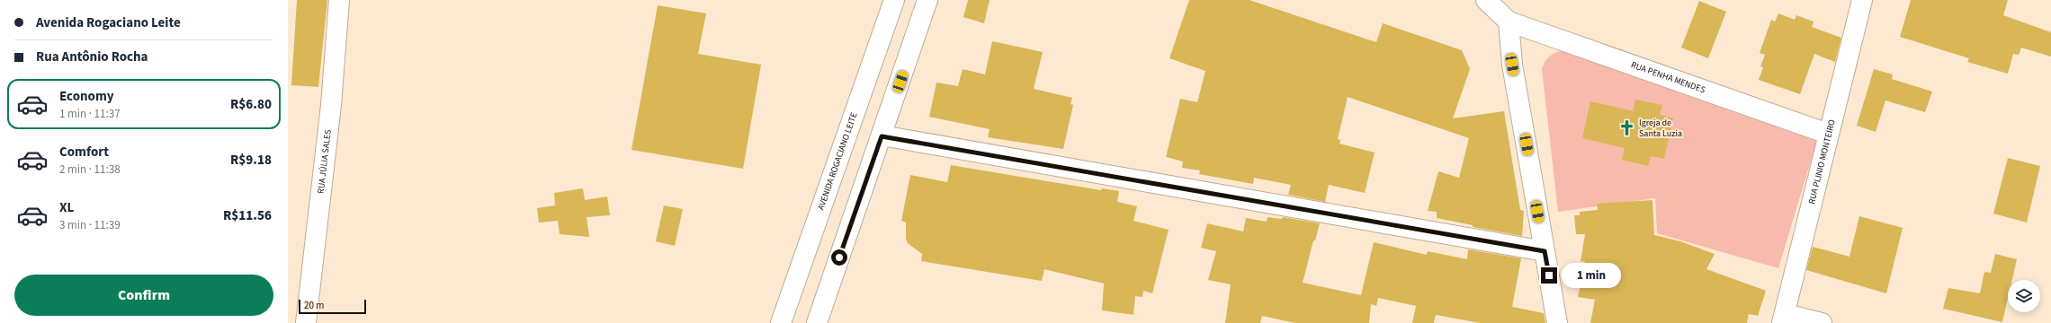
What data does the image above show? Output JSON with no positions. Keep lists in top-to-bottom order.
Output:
{
  "streets": {
    "street": [
      "RUA PENHA MENDES",
      "RUA JÚLIA SALES",
      "AVENIDA ROGACIANO LEITE",
      "RUA PLINIO MONTEIRO"
    ]
  },
  "crossings": [
    ["RUA PENHA MENDES", "RUA PLINIO MONTEIRO"]
  ],
  "places": {
    "church": ["Igreja de Santa Luzia"]
  },
  "scale_bar": "20 m",
  "page": {
    "banner": ["Avenida Rogaciano Leite", "Rua Antônio Rocha"],
    "list": [
      {
        "name": "Economy",
        "note": "1 min · 11:37",
        "value": "R$6.80"
      },
      {
        "name": "Comfort",
        "note": "2 min · 11:38",
        "value": "R$9.18"
      },
      {
        "name": "XL",
        "note": "3 min · 11:39",
        "value": "R$11.56"
      }
    ],
    "bubble": "1 min",
    "buttons": "Confirm",
    "scale": "20 m"
  }
}
